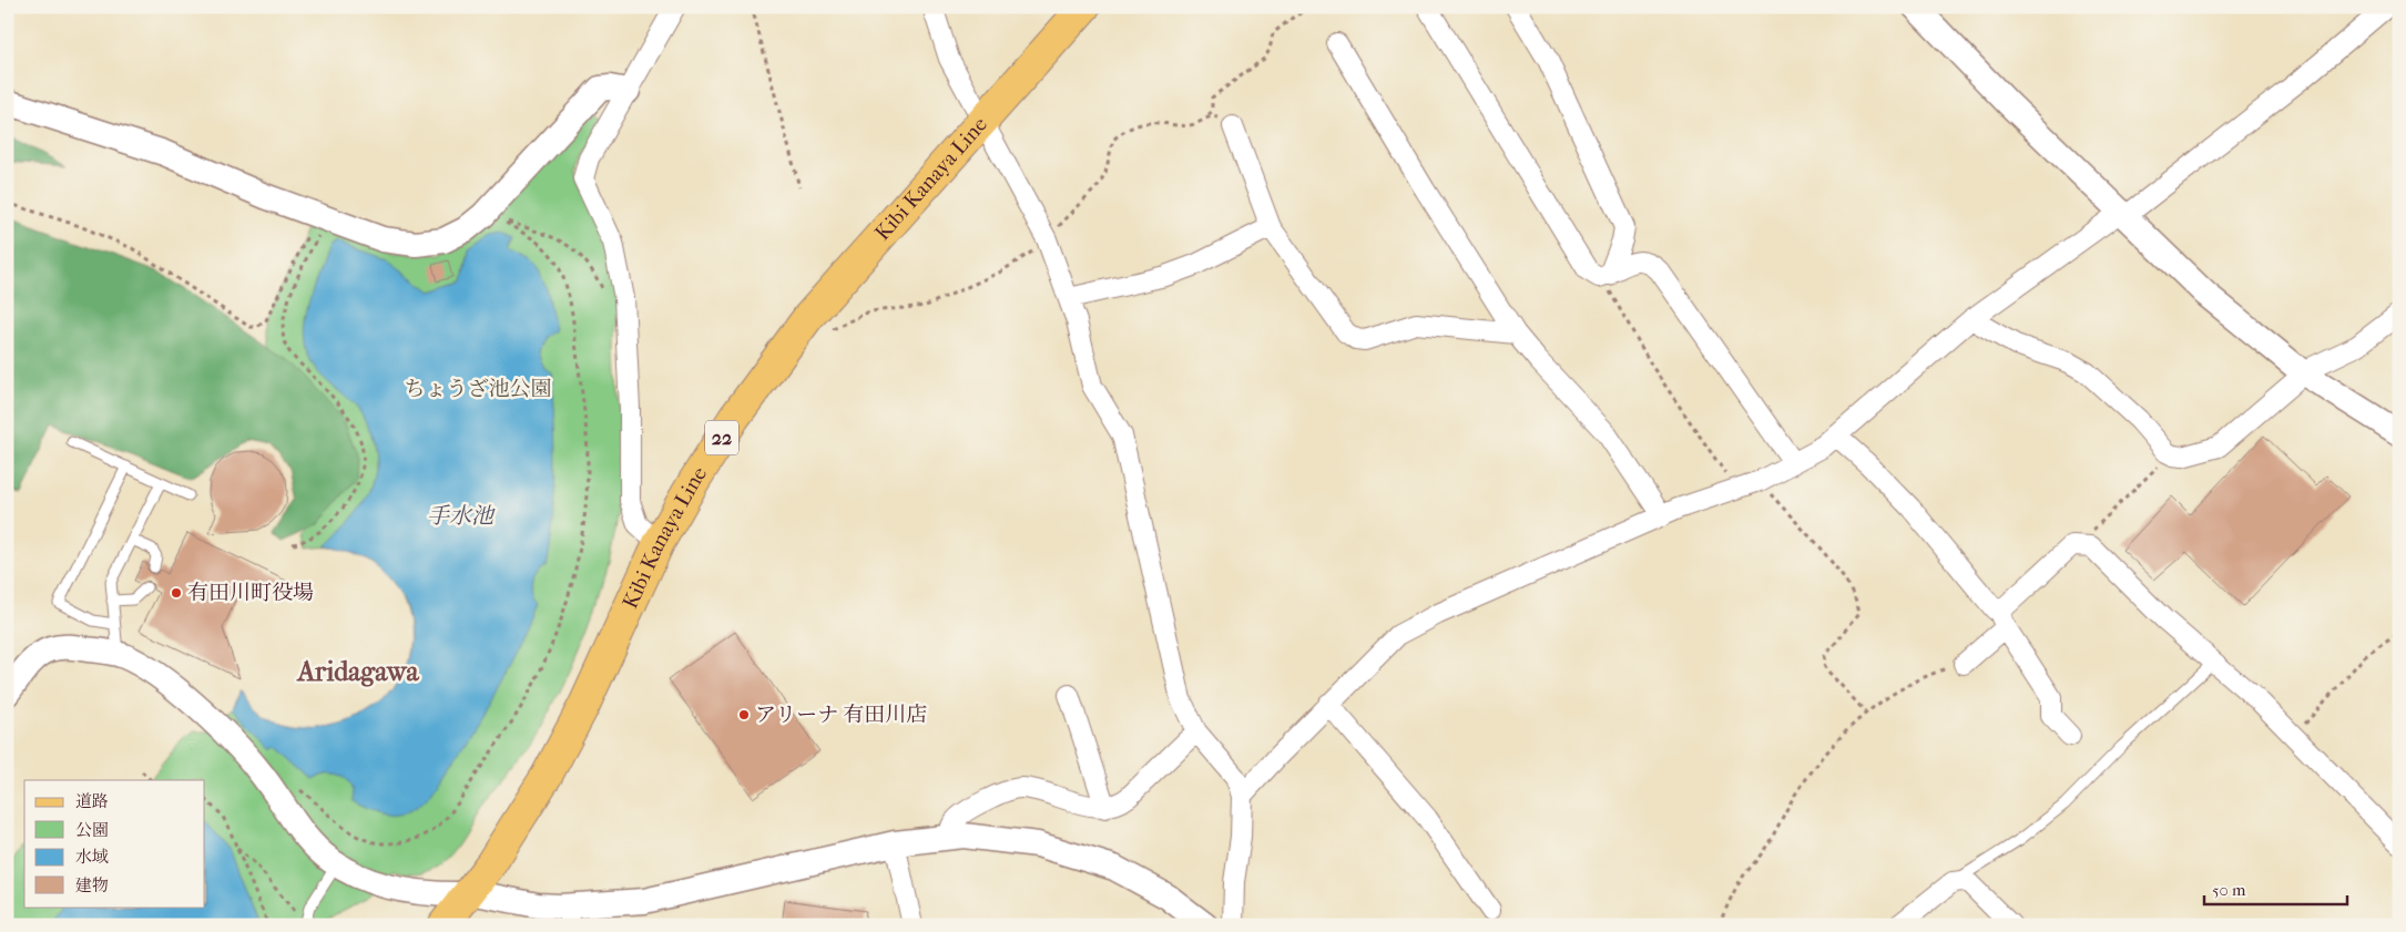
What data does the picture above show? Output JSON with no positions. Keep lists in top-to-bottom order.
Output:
{
  "streets": {
    "main road": ["Kibi Kanaya Line", "22"]
  },
  "districts": ["Aridagawa"],
  "water": ["手水池"],
  "parks": ["ちょうざ池公園"],
  "places": ["有田川町役場", "アリーナ 有田川店"],
  "legend": [
    "道路",
    "公園",
    "水域",
    "建物"
  ],
  "scale_bar": "50 m"
}
